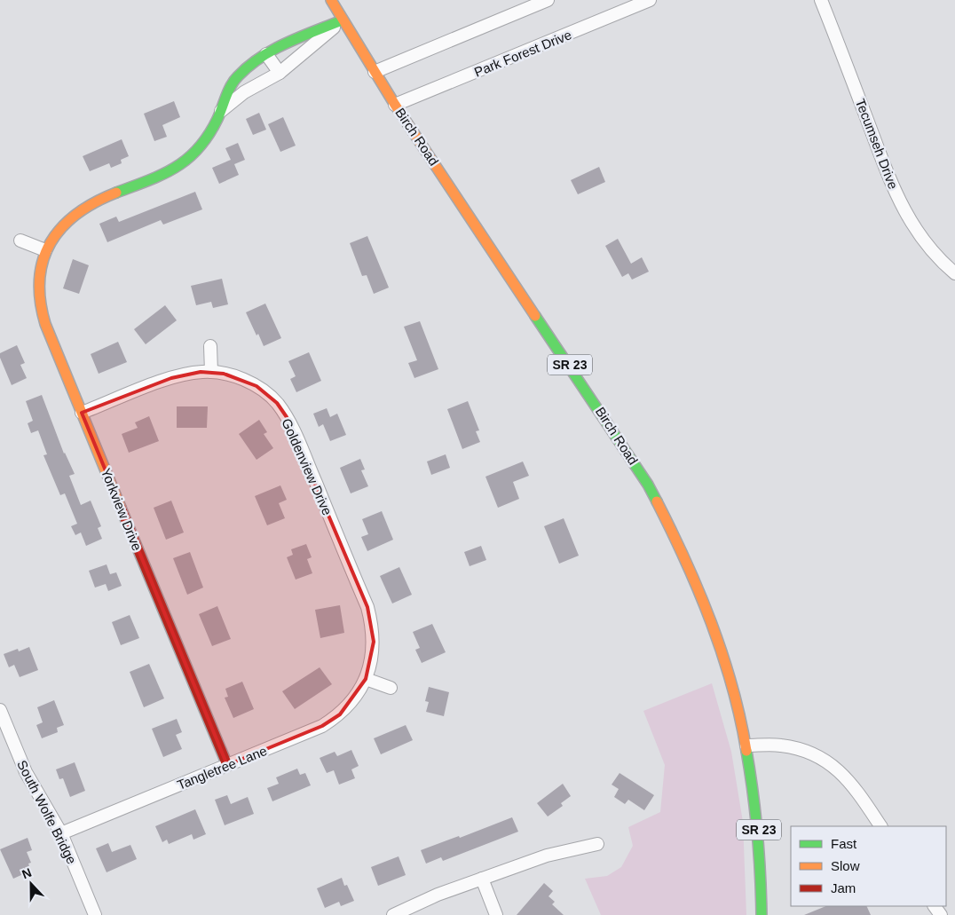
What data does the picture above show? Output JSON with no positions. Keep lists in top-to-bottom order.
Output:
{
  "streets": {
    "main road": ["Birch Road", "SR 23", "Yorkview Drive"],
    "street": [
      "Park Forest Drive",
      "Tecumseh Drive",
      "Goldenview Drive",
      "Tangletree Lane",
      "South Wolfe Bridge"
    ]
  },
  "crossings": [
    ["Park Forest Drive", "Birch Road"],
    ["Birch Road", "SR 23"],
    ["Birch Road", "Yorkview Drive"],
    ["Goldenview Drive", "Yorkview Drive"],
    ["Goldenview Drive", "Tangletree Lane"],
    ["Yorkview Drive", "Tangletree Lane"],
    ["Tangletree Lane", "South Wolfe Bridge"]
  ],
  "legend": ["Fast", "Slow", "Jam"],
  "north": "top"
}
